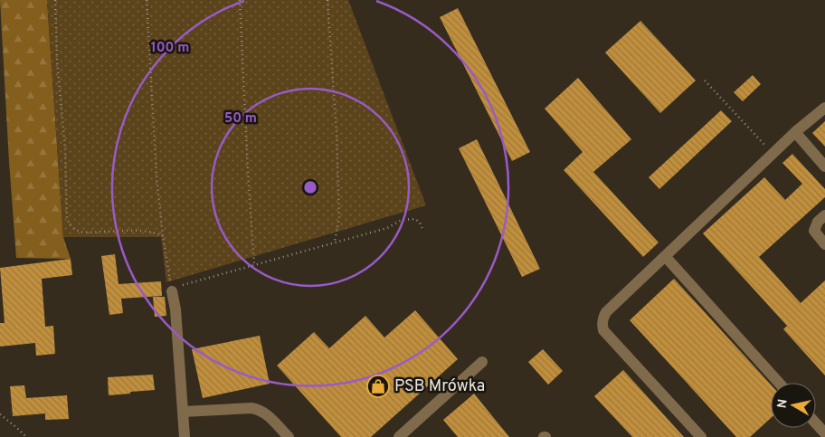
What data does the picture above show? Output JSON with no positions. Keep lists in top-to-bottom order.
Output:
{
  "places": {
    "shop": ["PSB Mrówka"]
  },
  "north": "left",
  "rings": ["100 m", "50 m"]
}
